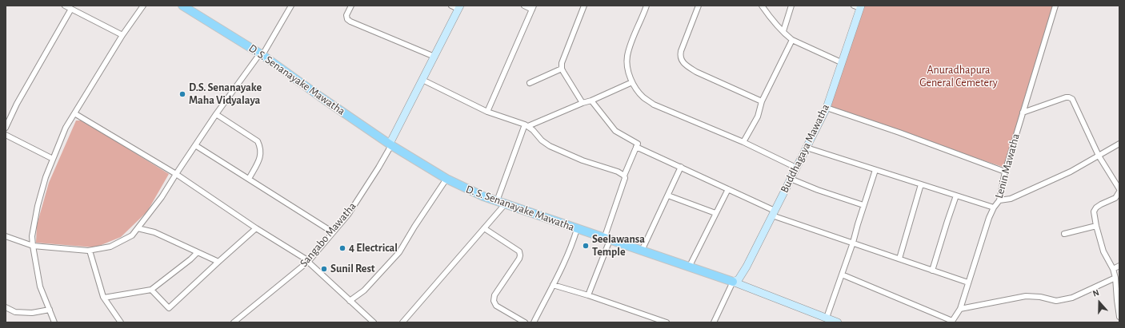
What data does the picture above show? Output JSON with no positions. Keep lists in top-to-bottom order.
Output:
{
  "streets": {
    "main road": ["D. S. Senanayake Mawatha", "Buddhagaya Mawatha"],
    "street": ["Lenin Mawatha", "Sangabo Mawatha"]
  },
  "crossings": [
    ["D. S. Senanayake Mawatha", "Buddhagaya Mawatha"],
    ["D. S. Senanayake Mawatha", "Sangabo Mawatha"]
  ],
  "parks": ["Anuradhapura General Cemetery"],
  "places": [
    "D.S. Senanayake Maha Vidyalaya",
    "Seelawansa Temple",
    "4 Electrical",
    "Sunil Rest"
  ],
  "north": "top"
}
